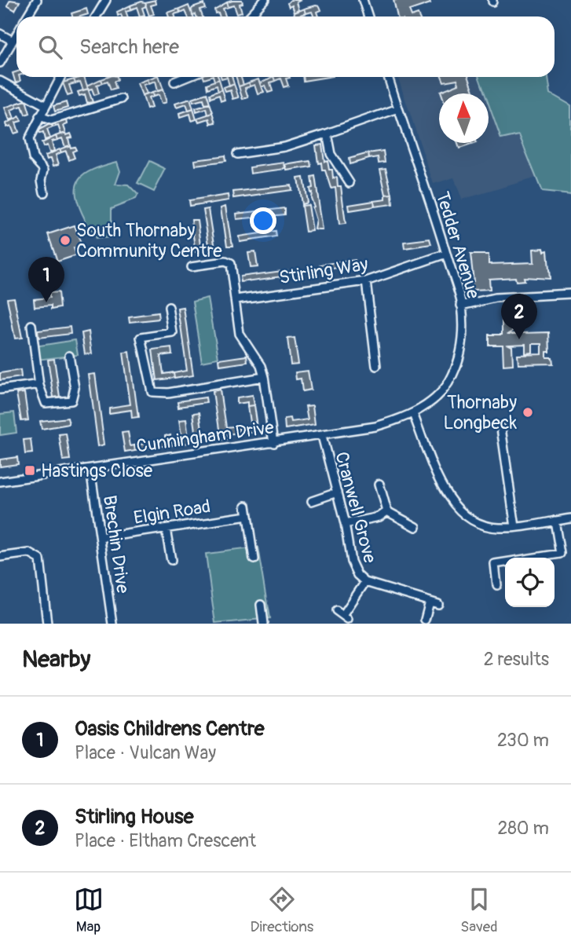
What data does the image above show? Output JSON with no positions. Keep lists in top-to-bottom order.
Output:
{
  "streets": {
    "street": [
      "Tedder Avenue",
      "Stirling Way",
      "Cunningham Drive",
      "Cranwell Grove",
      "Elgin Road",
      "Brechin Drive"
    ]
  },
  "crossings": [
    ["Tedder Avenue", "Stirling Way"],
    ["Tedder Avenue", "Cunningham Drive"],
    ["Cunningham Drive", "Cranwell Grove"],
    ["Cunningham Drive", "Brechin Drive"],
    ["Elgin Road", "Brechin Drive"]
  ],
  "places": {
    "other": ["South Thornaby Community Centre", "Thornaby Longbeck"],
    "transit": ["Hastings Close"]
  },
  "north": "top",
  "page": {
    "search": "Search here",
    "pins": ["1", "2"],
    "heading": ["Nearby", "2 results"],
    "list": [
      {
        "mark": "1",
        "name": "Oasis Childrens Centre",
        "note": "Place · Vulcan Way",
        "value": "230 m"
      },
      {
        "mark": "2",
        "name": "Stirling House",
        "note": "Place · Eltham Crescent",
        "value": "280 m"
      }
    ],
    "nav": ["Map", "Directions", "Saved"]
  }
}
